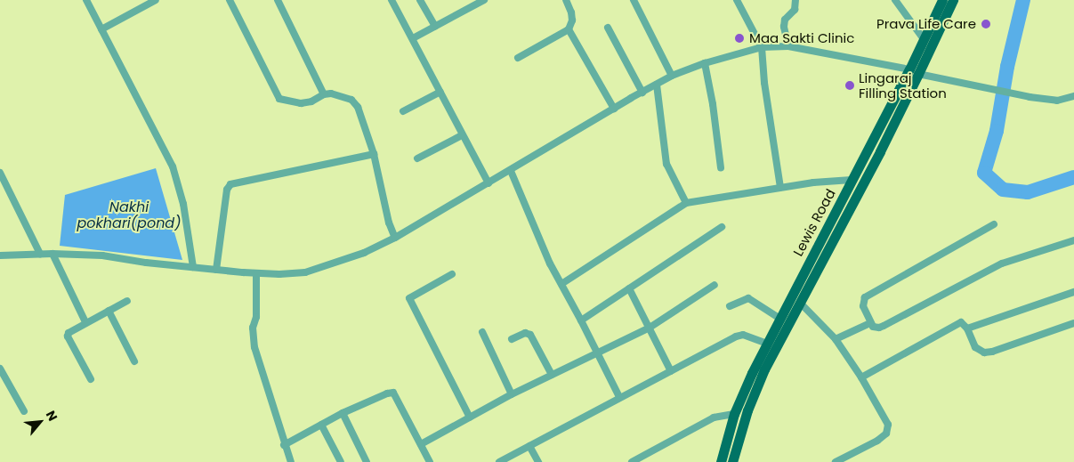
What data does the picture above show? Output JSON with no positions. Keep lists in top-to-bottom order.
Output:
{
  "streets": {
    "main road": ["Lewis Road"]
  },
  "water": ["Nakhi pokhari(pond)"],
  "places": ["Prava Life Care", "Maa Sakti Clinic", "Lingaraj Filling Station"],
  "north": "top right"
}
